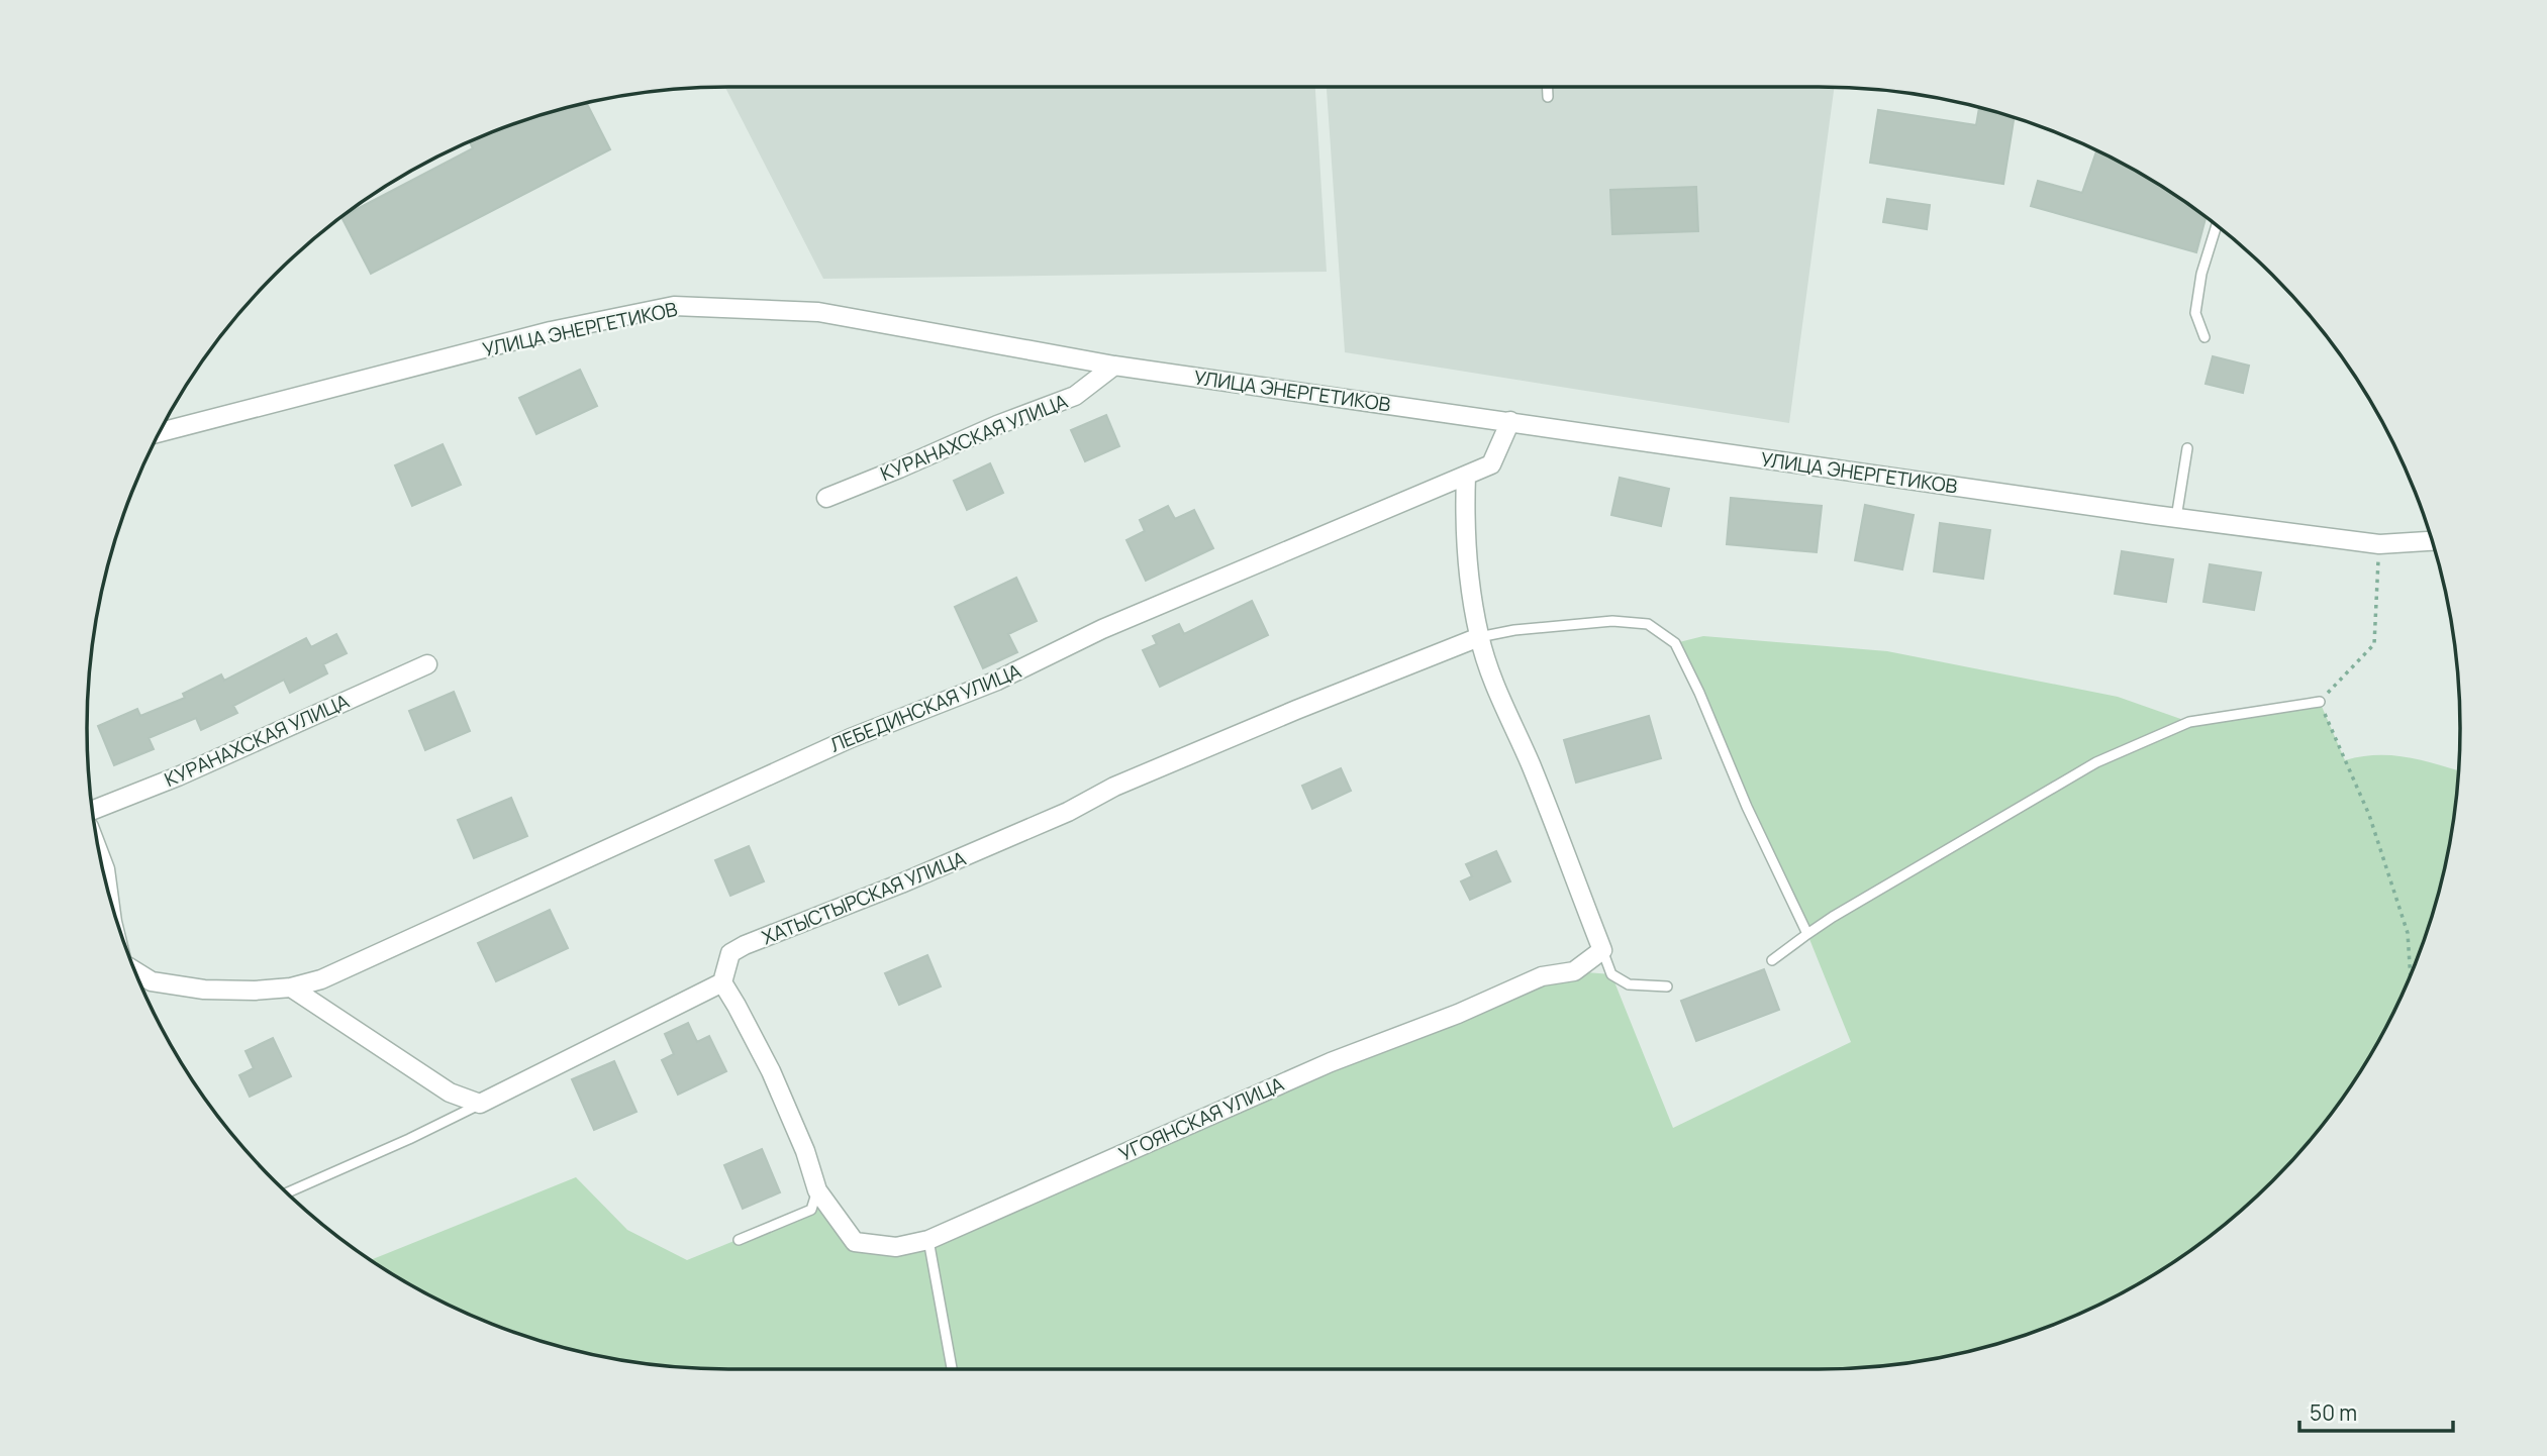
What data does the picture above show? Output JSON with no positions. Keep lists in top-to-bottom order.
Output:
{
  "streets": {
    "street": [
      "УЛИЦА ЭНЕРГЕТИКОВ",
      "КУРАНАХСКАЯ УЛИЦА",
      "ЛЕБЕДИНСКАЯ УЛИЦА",
      "ХАТЫСТЫРСКАЯ УЛИЦА",
      "УГОЯНСКАЯ УЛИЦА"
    ]
  },
  "crossings": [
    ["УЛИЦА ЭНЕРГЕТИКОВ", "КУРАНАХСКАЯ УЛИЦА"],
    ["УЛИЦА ЭНЕРГЕТИКОВ", "ЛЕБЕДИНСКАЯ УЛИЦА"],
    ["ХАТЫСТЫРСКАЯ УЛИЦА", "УГОЯНСКАЯ УЛИЦА"]
  ],
  "scale_bar": "50 m"
}
